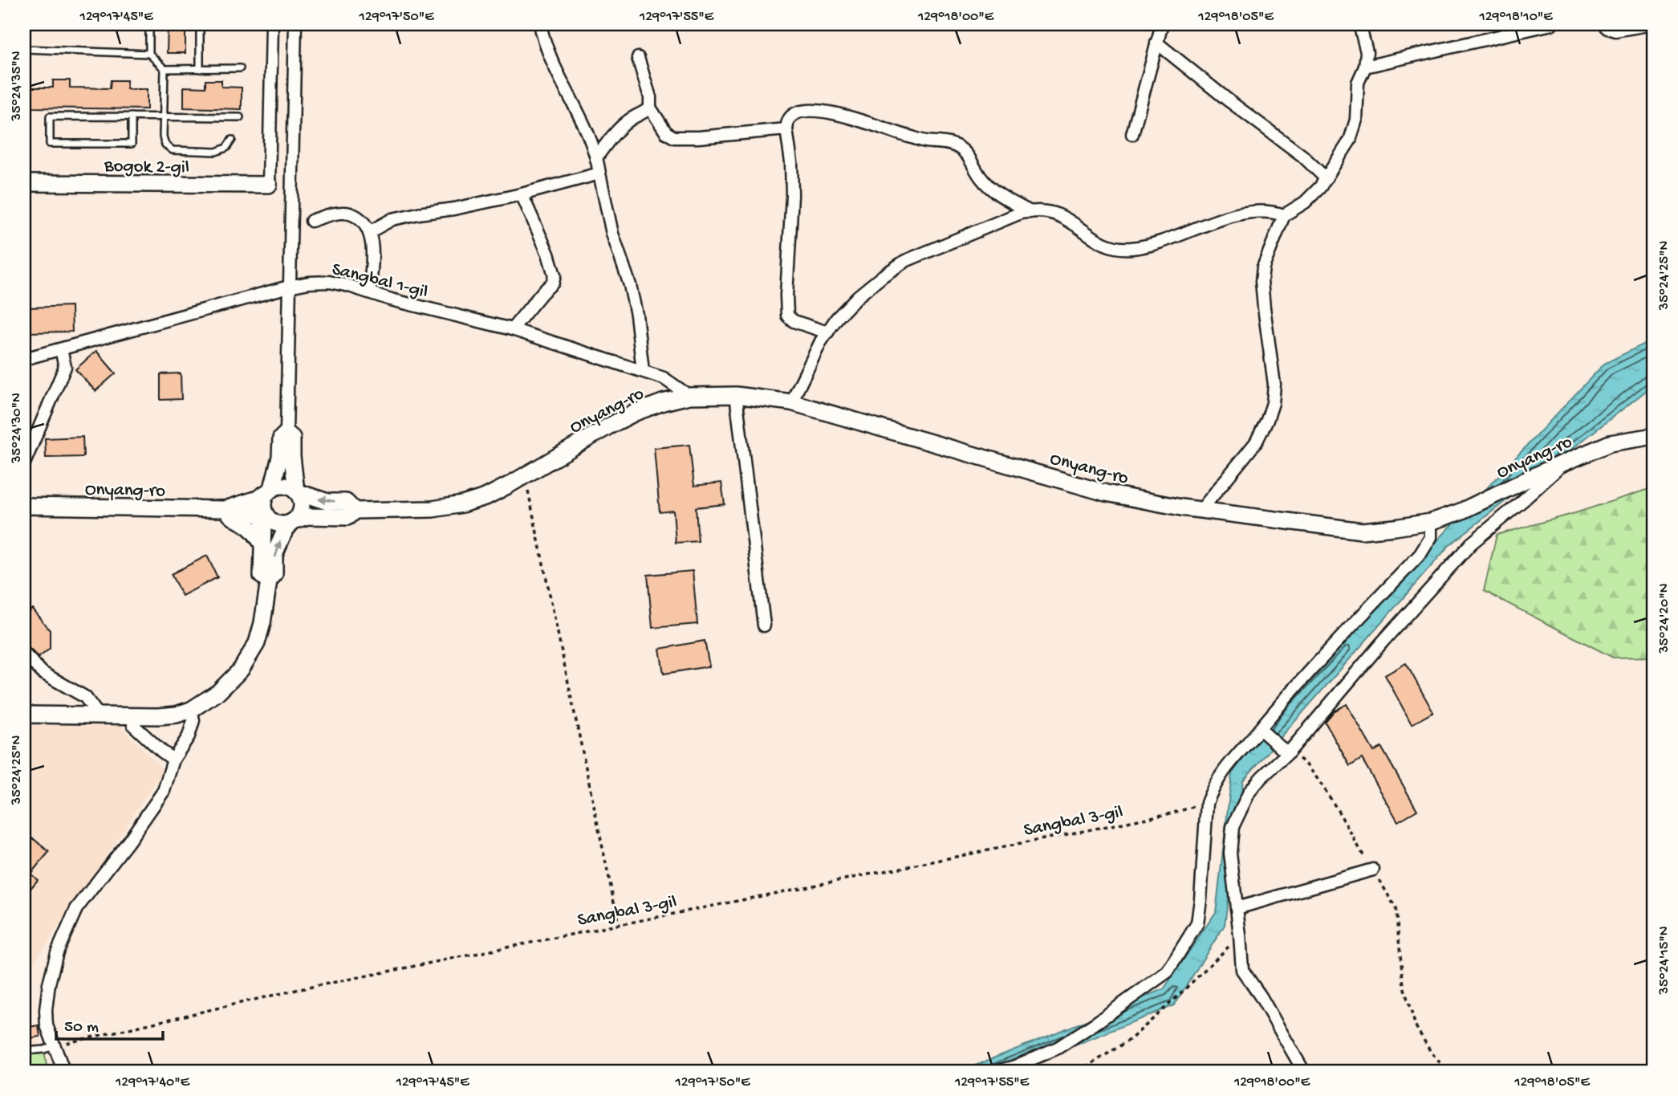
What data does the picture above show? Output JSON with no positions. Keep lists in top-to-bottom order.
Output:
{
  "streets": {
    "main road": ["Bogok 2-gil", "Onyang-ro"],
    "street": ["Sangbal 1-gil"],
    "path": ["Sangbal 3-gil"]
  },
  "crossings": [
    ["Sangbal 1-gil", "Onyang-ro"]
  ],
  "scale_bar": "50 m",
  "coordinates": [
    "129°17'45\"E",
    "129°17'50\"E",
    "129°17'55\"E",
    "129°18'00\"E",
    "129°18'05\"E",
    "129°18'10\"E",
    "35°24'35\"N",
    "35°24'25\"N",
    "35°24'30\"N",
    "35°24'20\"N",
    "35°24'15\"N",
    "129°17'40\"E"
  ]
}
